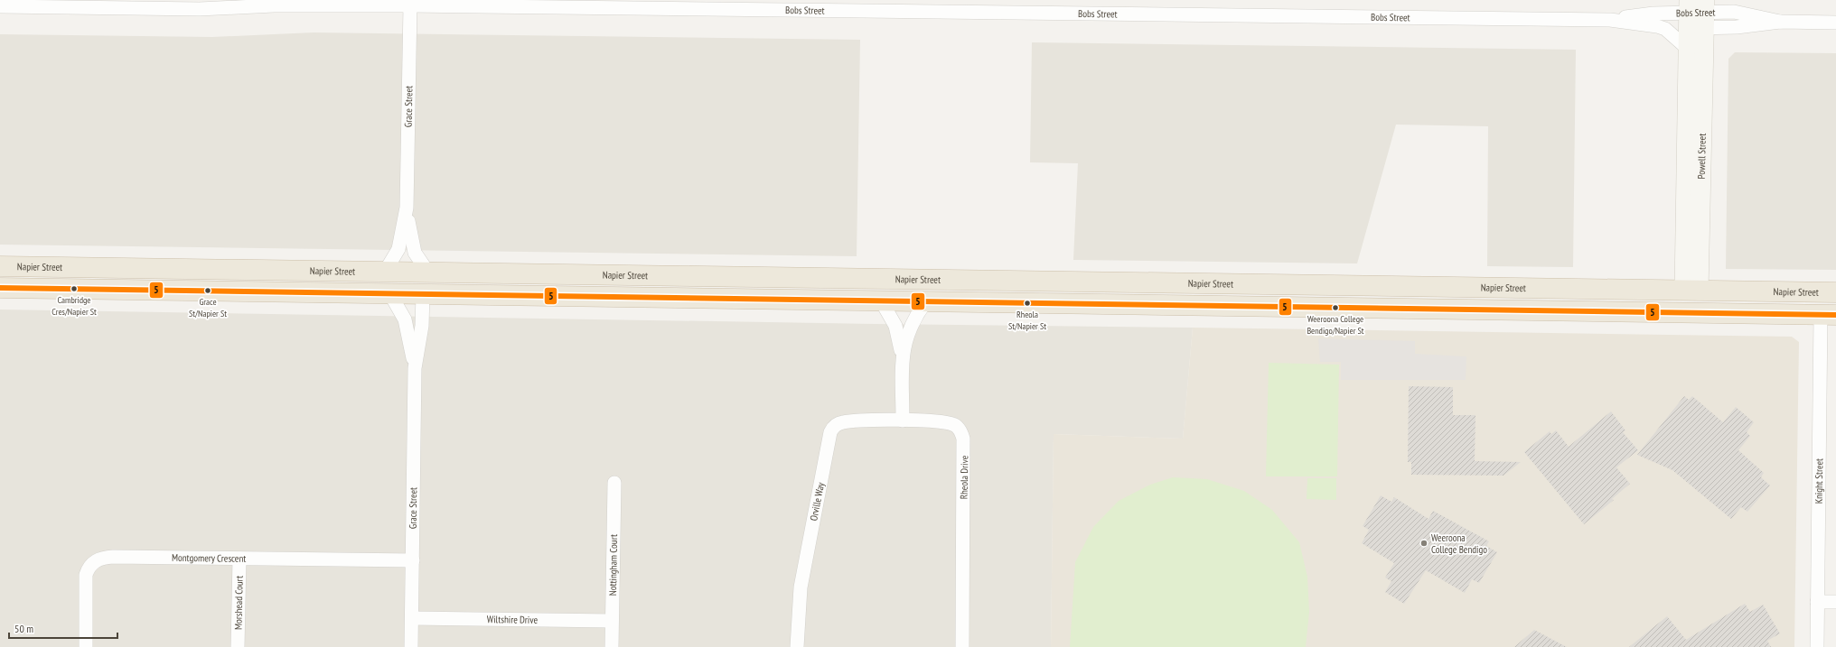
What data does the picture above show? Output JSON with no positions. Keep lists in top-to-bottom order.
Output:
{
  "streets": {
    "highway": ["Powell Street", "Napier Street"],
    "street": [
      "Bobs Street",
      "Grace Street",
      "Rheola Drive",
      "Knight Street",
      "Orville Way",
      "Montgomery Crescent",
      "Nottingham Court",
      "Morshead Court",
      "Wiltshire Drive"
    ]
  },
  "crossings": [
    ["Bobs Street", "Grace Street"],
    ["Bobs Street", "Powell Street"],
    ["Grace Street", "Napier Street"],
    ["Grace Street", "Montgomery Crescent"],
    ["Grace Street", "Wiltshire Drive"],
    ["Powell Street", "Napier Street"],
    ["Rheola Drive", "Orville Way"],
    ["Montgomery Crescent", "Morshead Court"],
    ["Nottingham Court", "Wiltshire Drive"]
  ],
  "places": [
    "Cambridge Cres/Napier St",
    "Grace St/Napier St",
    "Rheola St/Napier St",
    "Weeroona College Bendigo/Napier St",
    "Weeroona College Bendigo"
  ],
  "lines": ["transit line 5"],
  "scale_bar": "50 m"
}
